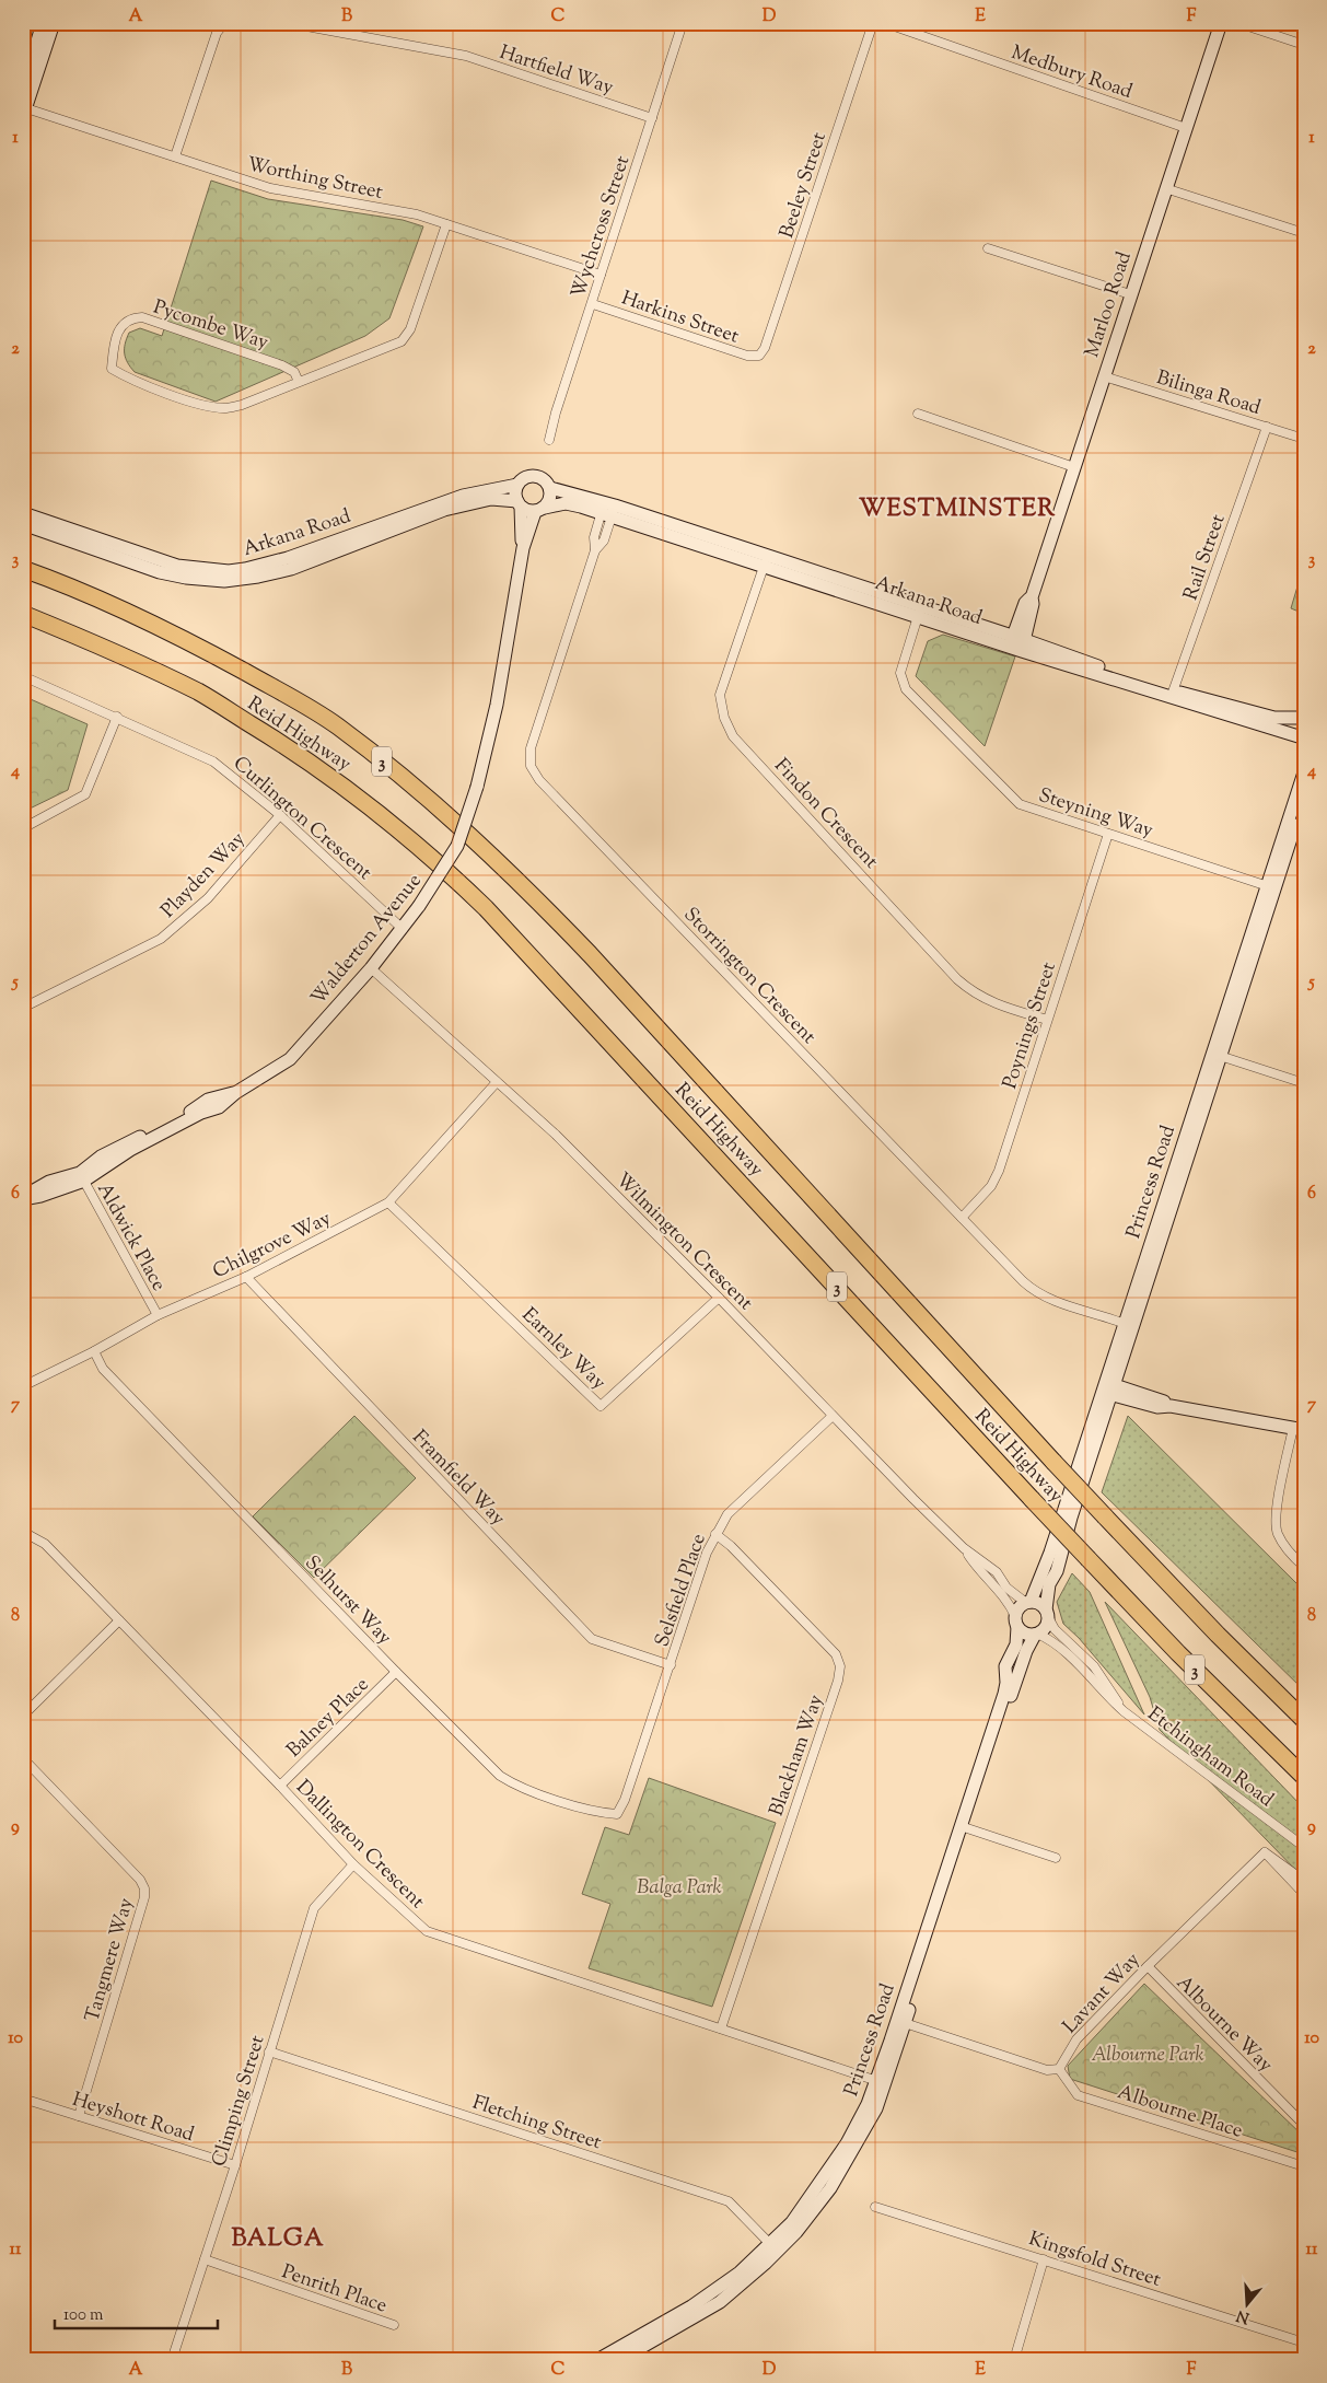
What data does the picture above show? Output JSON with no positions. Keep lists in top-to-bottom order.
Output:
{
  "streets": {
    "highway": ["Reid Highway", "3"],
    "street": [
      "Hartfield Way",
      "Medbury Road",
      "Worthing Street",
      "Beeley Street",
      "Wychcross Street",
      "Marloo Road",
      "Harkins Street",
      "Pycombe Way",
      "Bilinga Road",
      "Arkana Road",
      "Rail Street",
      "Steyning Way",
      "Findon Crescent",
      "Curlington Crescent",
      "Playden Way",
      "Walderton Avenue",
      "Storrington Crescent",
      "Poynings Street",
      "Princess Road",
      "Aldwick Place",
      "Wilmington Crescent",
      "Chilgrove Way",
      "Earnley Way",
      "Framfield Way",
      "Selsfield Place",
      "Selhurst Way",
      "Balney Place",
      "Blackham Way",
      "Etchingham Road",
      "Dallington Crescent",
      "Tangmere Way",
      "Lavant Way",
      "Albourne Way",
      "Climping Street",
      "Albourne Place",
      "Heyshott Road",
      "Fletching Street",
      "Kingsfold Street",
      "Penrith Place"
    ]
  },
  "crossings": [
    ["Hartfield Way", "Wychcross Street"],
    ["Medbury Road", "Marloo Road"],
    ["Worthing Street", "Wychcross Street"],
    ["Worthing Street", "Pycombe Way"],
    ["Beeley Street", "Harkins Street"],
    ["Wychcross Street", "Harkins Street"],
    ["Marloo Road", "Bilinga Road"],
    ["Marloo Road", "Arkana Road"],
    ["Bilinga Road", "Rail Street"],
    ["Arkana Road", "Rail Street"],
    ["Arkana Road", "Steyning Way"],
    ["Arkana Road", "Findon Crescent"],
    ["Arkana Road", "Walderton Avenue"],
    ["Arkana Road", "Storrington Crescent"],
    ["Steyning Way", "Poynings Street"],
    ["Steyning Way", "Princess Road"],
    ["Findon Crescent", "Poynings Street"],
    ["Curlington Crescent", "Playden Way"],
    ["Curlington Crescent", "Walderton Avenue"],
    ["Walderton Avenue", "Aldwick Place"],
    ["Walderton Avenue", "Wilmington Crescent"],
    ["Storrington Crescent", "Poynings Street"],
    ["Storrington Crescent", "Princess Road"],
    ["Princess Road", "Wilmington Crescent"],
    ["Princess Road", "Etchingham Road"],
    ["Princess Road", "Dallington Crescent"],
    ["Princess Road", "Fletching Street"],
    ["Aldwick Place", "Chilgrove Way"],
    ["Wilmington Crescent", "Chilgrove Way"],
    ["Wilmington Crescent", "Earnley Way"],
    ["Wilmington Crescent", "Selsfield Place"],
    ["Wilmington Crescent", "Etchingham Road"],
    ["Chilgrove Way", "Earnley Way"],
    ["Chilgrove Way", "Framfield Way"],
    ["Chilgrove Way", "Selhurst Way"],
    ["Framfield Way", "Selsfield Place"],
    ["Selsfield Place", "Selhurst Way"],
    ["Selsfield Place", "Blackham Way"],
    ["Selhurst Way", "Balney Place"],
    ["Balney Place", "Dallington Crescent"],
    ["Blackham Way", "Dallington Crescent"],
    ["Dallington Crescent", "Climping Street"],
    ["Tangmere Way", "Heyshott Road"],
    ["Lavant Way", "Albourne Way"],
    ["Lavant Way", "Albourne Place"],
    ["Climping Street", "Heyshott Road"],
    ["Climping Street", "Fletching Street"],
    ["Climping Street", "Penrith Place"]
  ],
  "districts": ["WESTMINSTER", "BALGA"],
  "parks": ["Balga Park", "Albourne Park"],
  "scale_bar": "100 m",
  "north": "bottom",
  "grid": {
    "columns": [
      "A",
      "B",
      "C",
      "D",
      "E",
      "F"
    ],
    "rows": [
      "1",
      "2",
      "3",
      "4",
      "5",
      "6",
      "7",
      "8",
      "9",
      "10",
      "11"
    ]
  }
}
